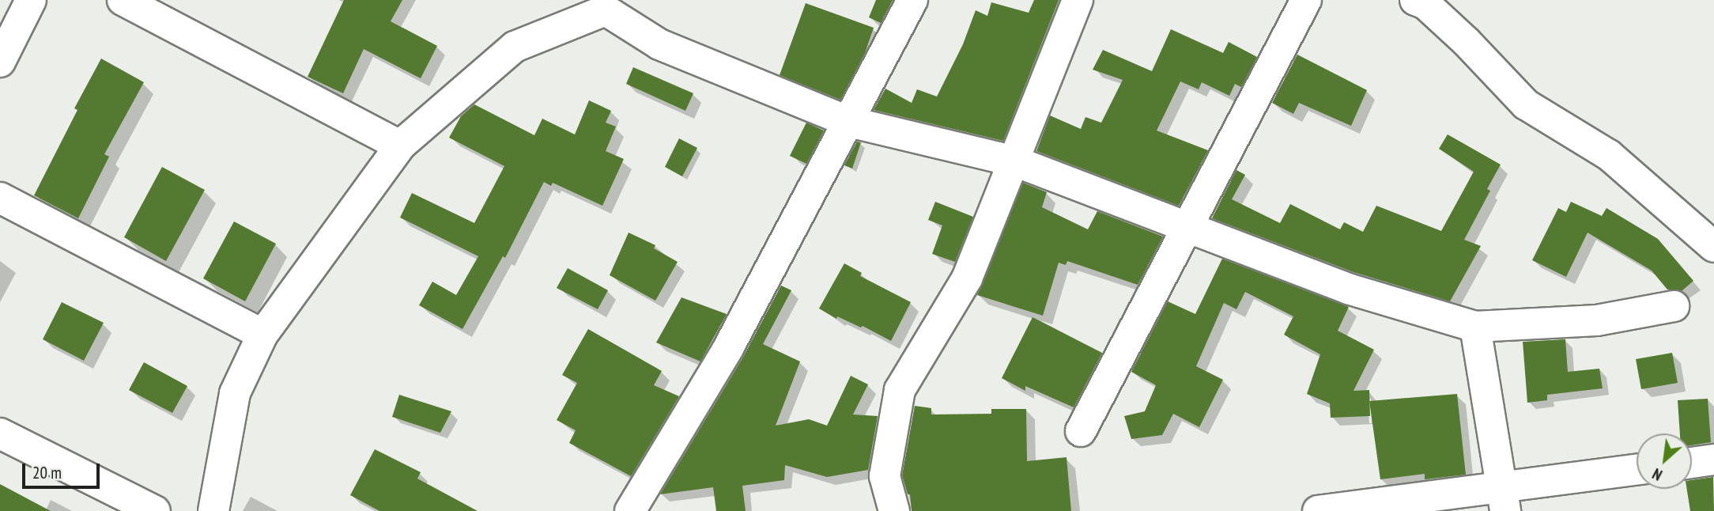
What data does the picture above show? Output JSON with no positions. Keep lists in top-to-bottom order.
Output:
{
  "scale_bar": "20 m",
  "north": "bottom left"
}
